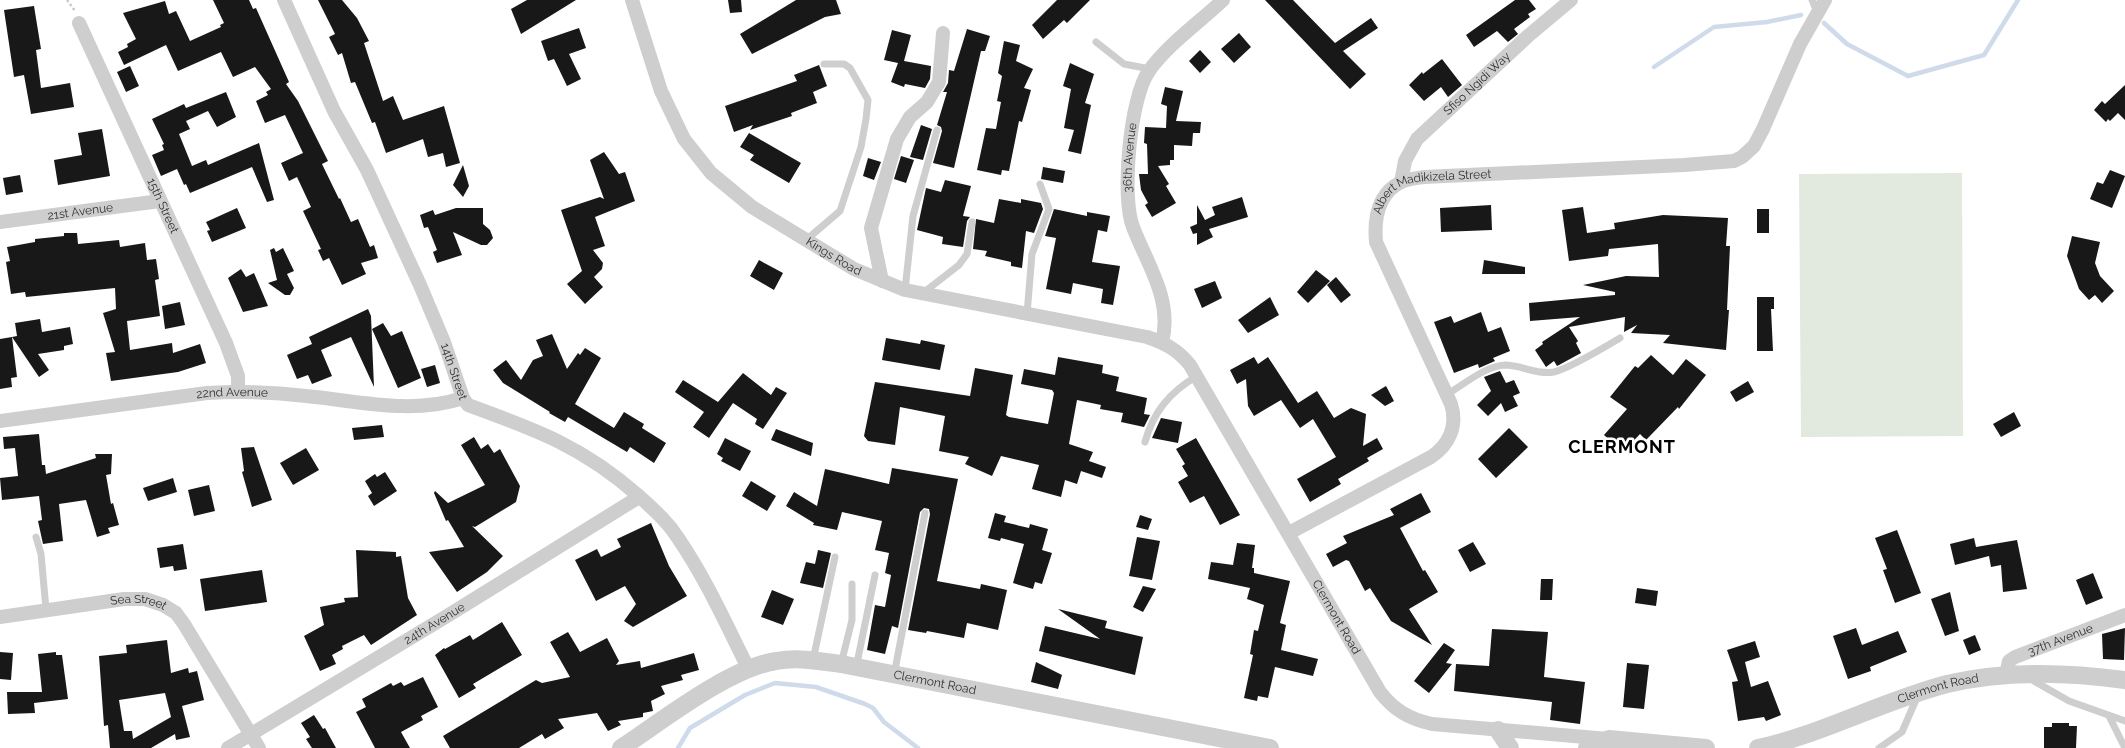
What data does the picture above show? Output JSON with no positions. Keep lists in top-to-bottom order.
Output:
{
  "streets": {
    "street": [
      "Sfiso Ngidi Way",
      "36th Avenue",
      "Albert Madikizela Street",
      "15th Street",
      "21st Avenue",
      "Kings Road",
      "14th Street",
      "22nd Avenue",
      "Sea Street",
      "Clermont Road",
      "24th Avenue",
      "37th Avenue"
    ]
  },
  "crossings": [
    ["Sfiso Ngidi Way", "Albert Madikizela Street"],
    ["36th Avenue", "Kings Road"],
    ["36th Avenue", "Clermont Road"],
    ["Albert Madikizela Street", "Clermont Road"],
    ["15th Street", "21st Avenue"],
    ["15th Street", "22nd Avenue"],
    ["Kings Road", "Clermont Road"],
    ["14th Street", "22nd Avenue"],
    ["14th Street", "Clermont Road"],
    ["14th Street", "24th Avenue"],
    ["Sea Street", "24th Avenue"],
    ["Clermont Road", "37th Avenue"]
  ],
  "districts": ["CLERMONT"]
}
